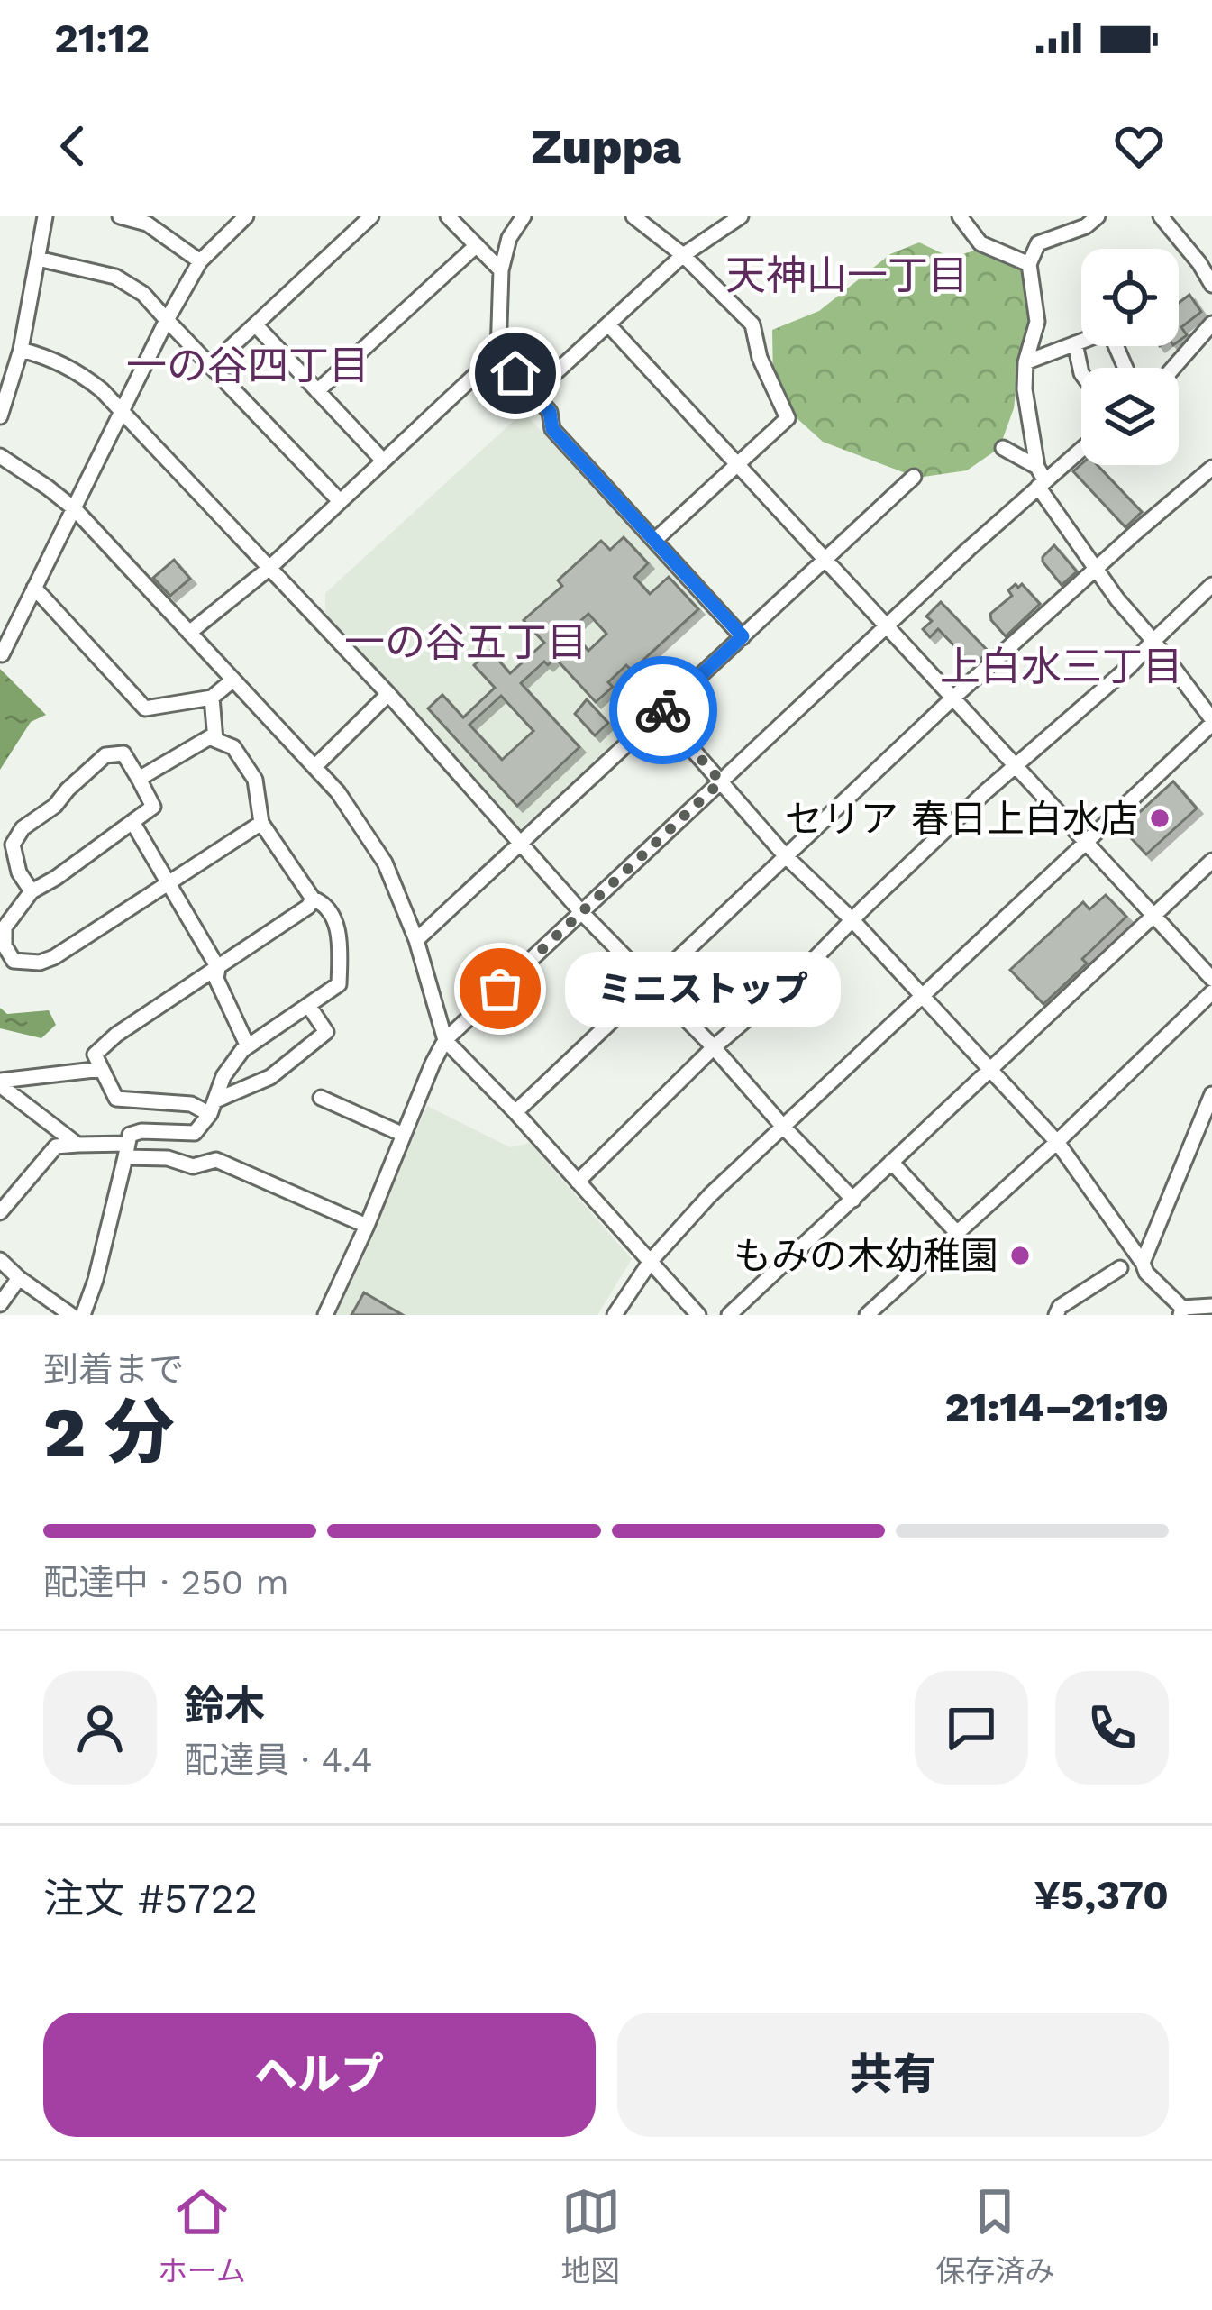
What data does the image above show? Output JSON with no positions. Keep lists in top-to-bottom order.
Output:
{
  "districts": [
    "天神山一丁目",
    "一の谷四丁目",
    "一の谷五丁目",
    "上白水三丁目"
  ],
  "places": ["セリア 春日上白水店", "ミニストップ", "もみの木幼稚園"],
  "page": {
    "status": "21:12",
    "header": "Zuppa",
    "bubble": "ミニストップ",
    "heading": ["2 分", "到着まで", "21:14–21:19"],
    "panel": [
      "鈴木",
      "配達員 · 4.4",
      "注文 #5722",
      "¥5,370"
    ],
    "bar": "配達中 · 250 m",
    "buttons": ["ヘルプ", "共有"],
    "tabs": ["ホーム", "地図", "保存済み"]
  }
}
